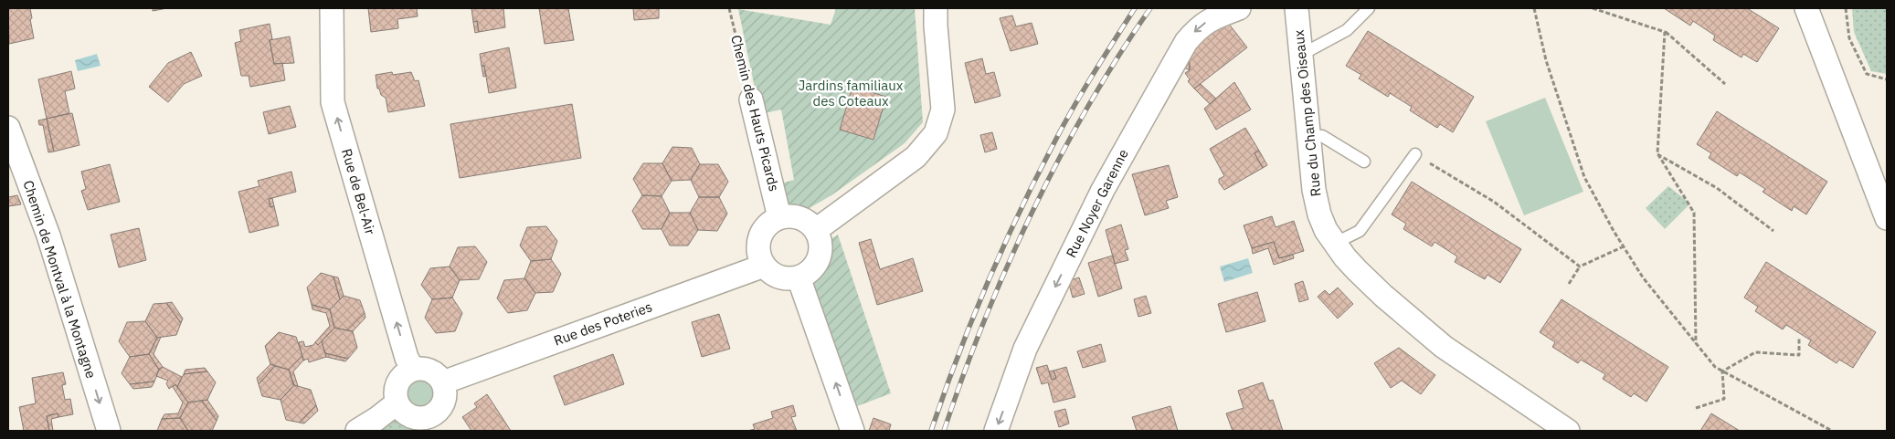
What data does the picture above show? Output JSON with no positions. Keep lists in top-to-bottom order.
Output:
{
  "streets": {
    "street": [
      "Chemin des Hauts Picards",
      "Rue du Champ des Oiseaux",
      "Rue de Bel-Air",
      "Rue Noyer Garenne",
      "Chemin de Montval à la Montagne",
      "Rue des Poteries"
    ]
  },
  "crossings": [
    ["Chemin des Hauts Picards", "Rue des Poteries"],
    ["Rue de Bel-Air", "Rue des Poteries"]
  ],
  "one_way": ["Rue de Bel-Air", "Rue Noyer Garenne", "Chemin de Montval à la Montagne"],
  "parks": ["Jardins familiaux des Coteaux"]
}
